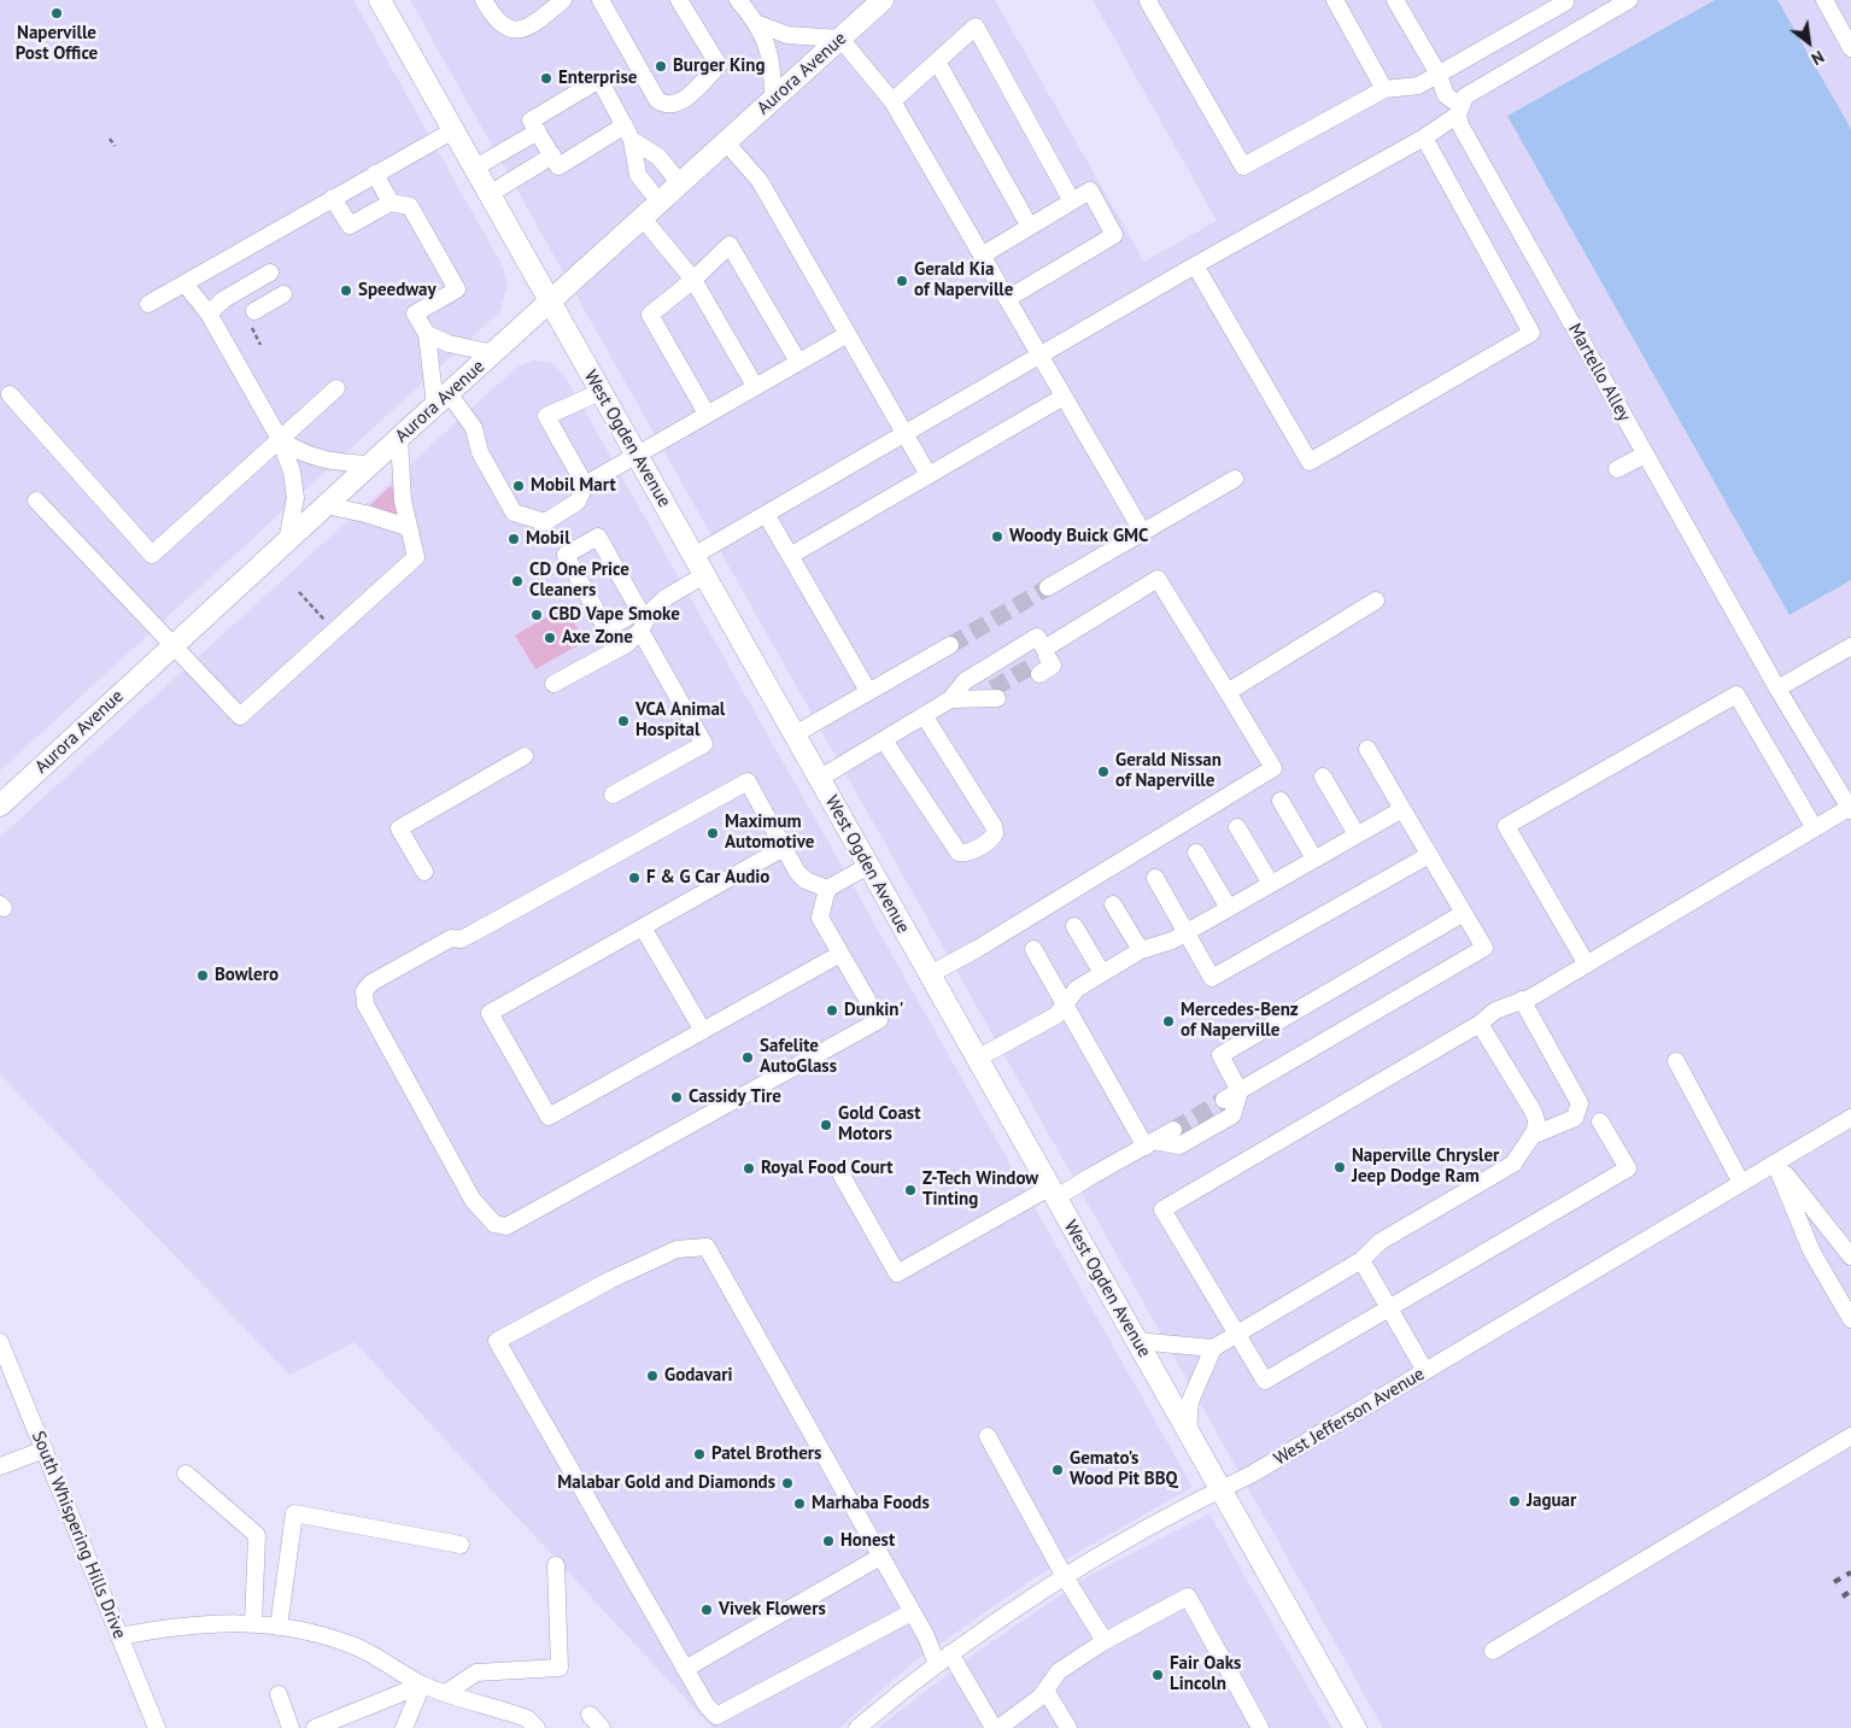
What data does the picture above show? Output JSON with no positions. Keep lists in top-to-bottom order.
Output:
{
  "streets": {
    "main road": ["Aurora Avenue", "West Ogden Avenue"],
    "street": ["Martello Alley", "West Jefferson Avenue", "South Whispering Hills Drive"]
  },
  "crossings": [
    ["Aurora Avenue", "West Ogden Avenue"],
    ["West Ogden Avenue", "West Jefferson Avenue"]
  ],
  "places": [
    "Naperville Post Office",
    "Burger King",
    "Enterprise",
    "Gerald Kia of Naperville",
    "Speedway",
    "Mobil Mart",
    "Woody Buick GMC",
    "Mobil",
    "CD One Price Cleaners",
    "CBD Vape Smoke",
    "Axe Zone",
    "VCA Animal Hospital",
    "Gerald Nissan of Naperville",
    "Maximum Automotive",
    "F & G Car Audio",
    "Bowlero",
    "Dunkin'",
    "Mercedes-Benz of Naperville",
    "Safelite AutoGlass",
    "Cassidy Tire",
    "Gold Coast Motors",
    "Naperville Chrysler Jeep Dodge Ram",
    "Royal Food Court",
    "Z-Tech Window Tinting",
    "Godavari",
    "Patel Brothers",
    "Gemato's Wood Pit BBQ",
    "Malabar Gold and Diamonds",
    "Jaguar",
    "Marhaba Foods",
    "Honest",
    "Vivek Flowers",
    "Fair Oaks Lincoln"
  ],
  "north": "bottom right"
}
